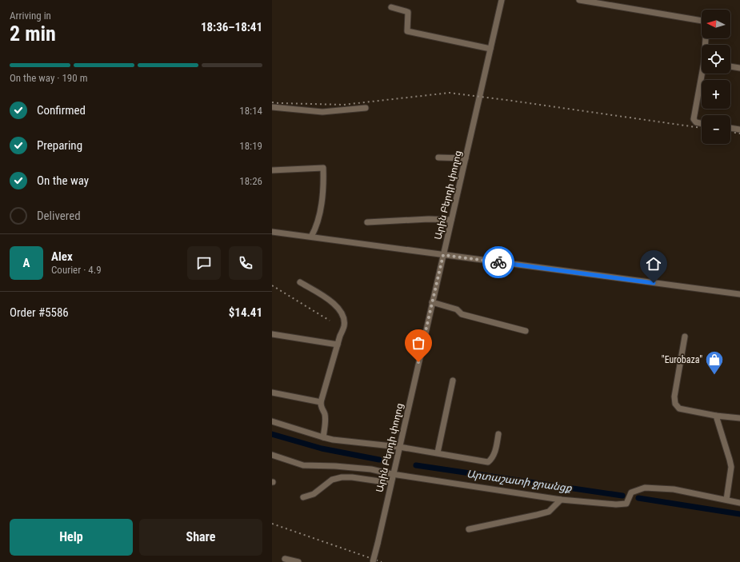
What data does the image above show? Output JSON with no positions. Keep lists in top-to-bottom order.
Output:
{
  "streets": {
    "street": ["Արին Բերդի փողոց"]
  },
  "water": ["Արտաշատի ջրանցք"],
  "places": {
    "shop": ["\"Eurobaza\""]
  },
  "north": "left",
  "page": {
    "heading": ["2 min", "Arriving in", "18:36–18:41"],
    "panel": [
      "Alex",
      "Courier · 4.9",
      "Order #5586",
      "$14.41"
    ],
    "map_buttons": ["+", "−"],
    "bar": "On the way · 190 m",
    "list": [
      ["Confirmed", "18:14"],
      ["Preparing", "18:19"],
      ["On the way", "18:26"],
      "Delivered"
    ],
    "round": "A",
    "buttons": ["Help", "Share"]
  }
}
